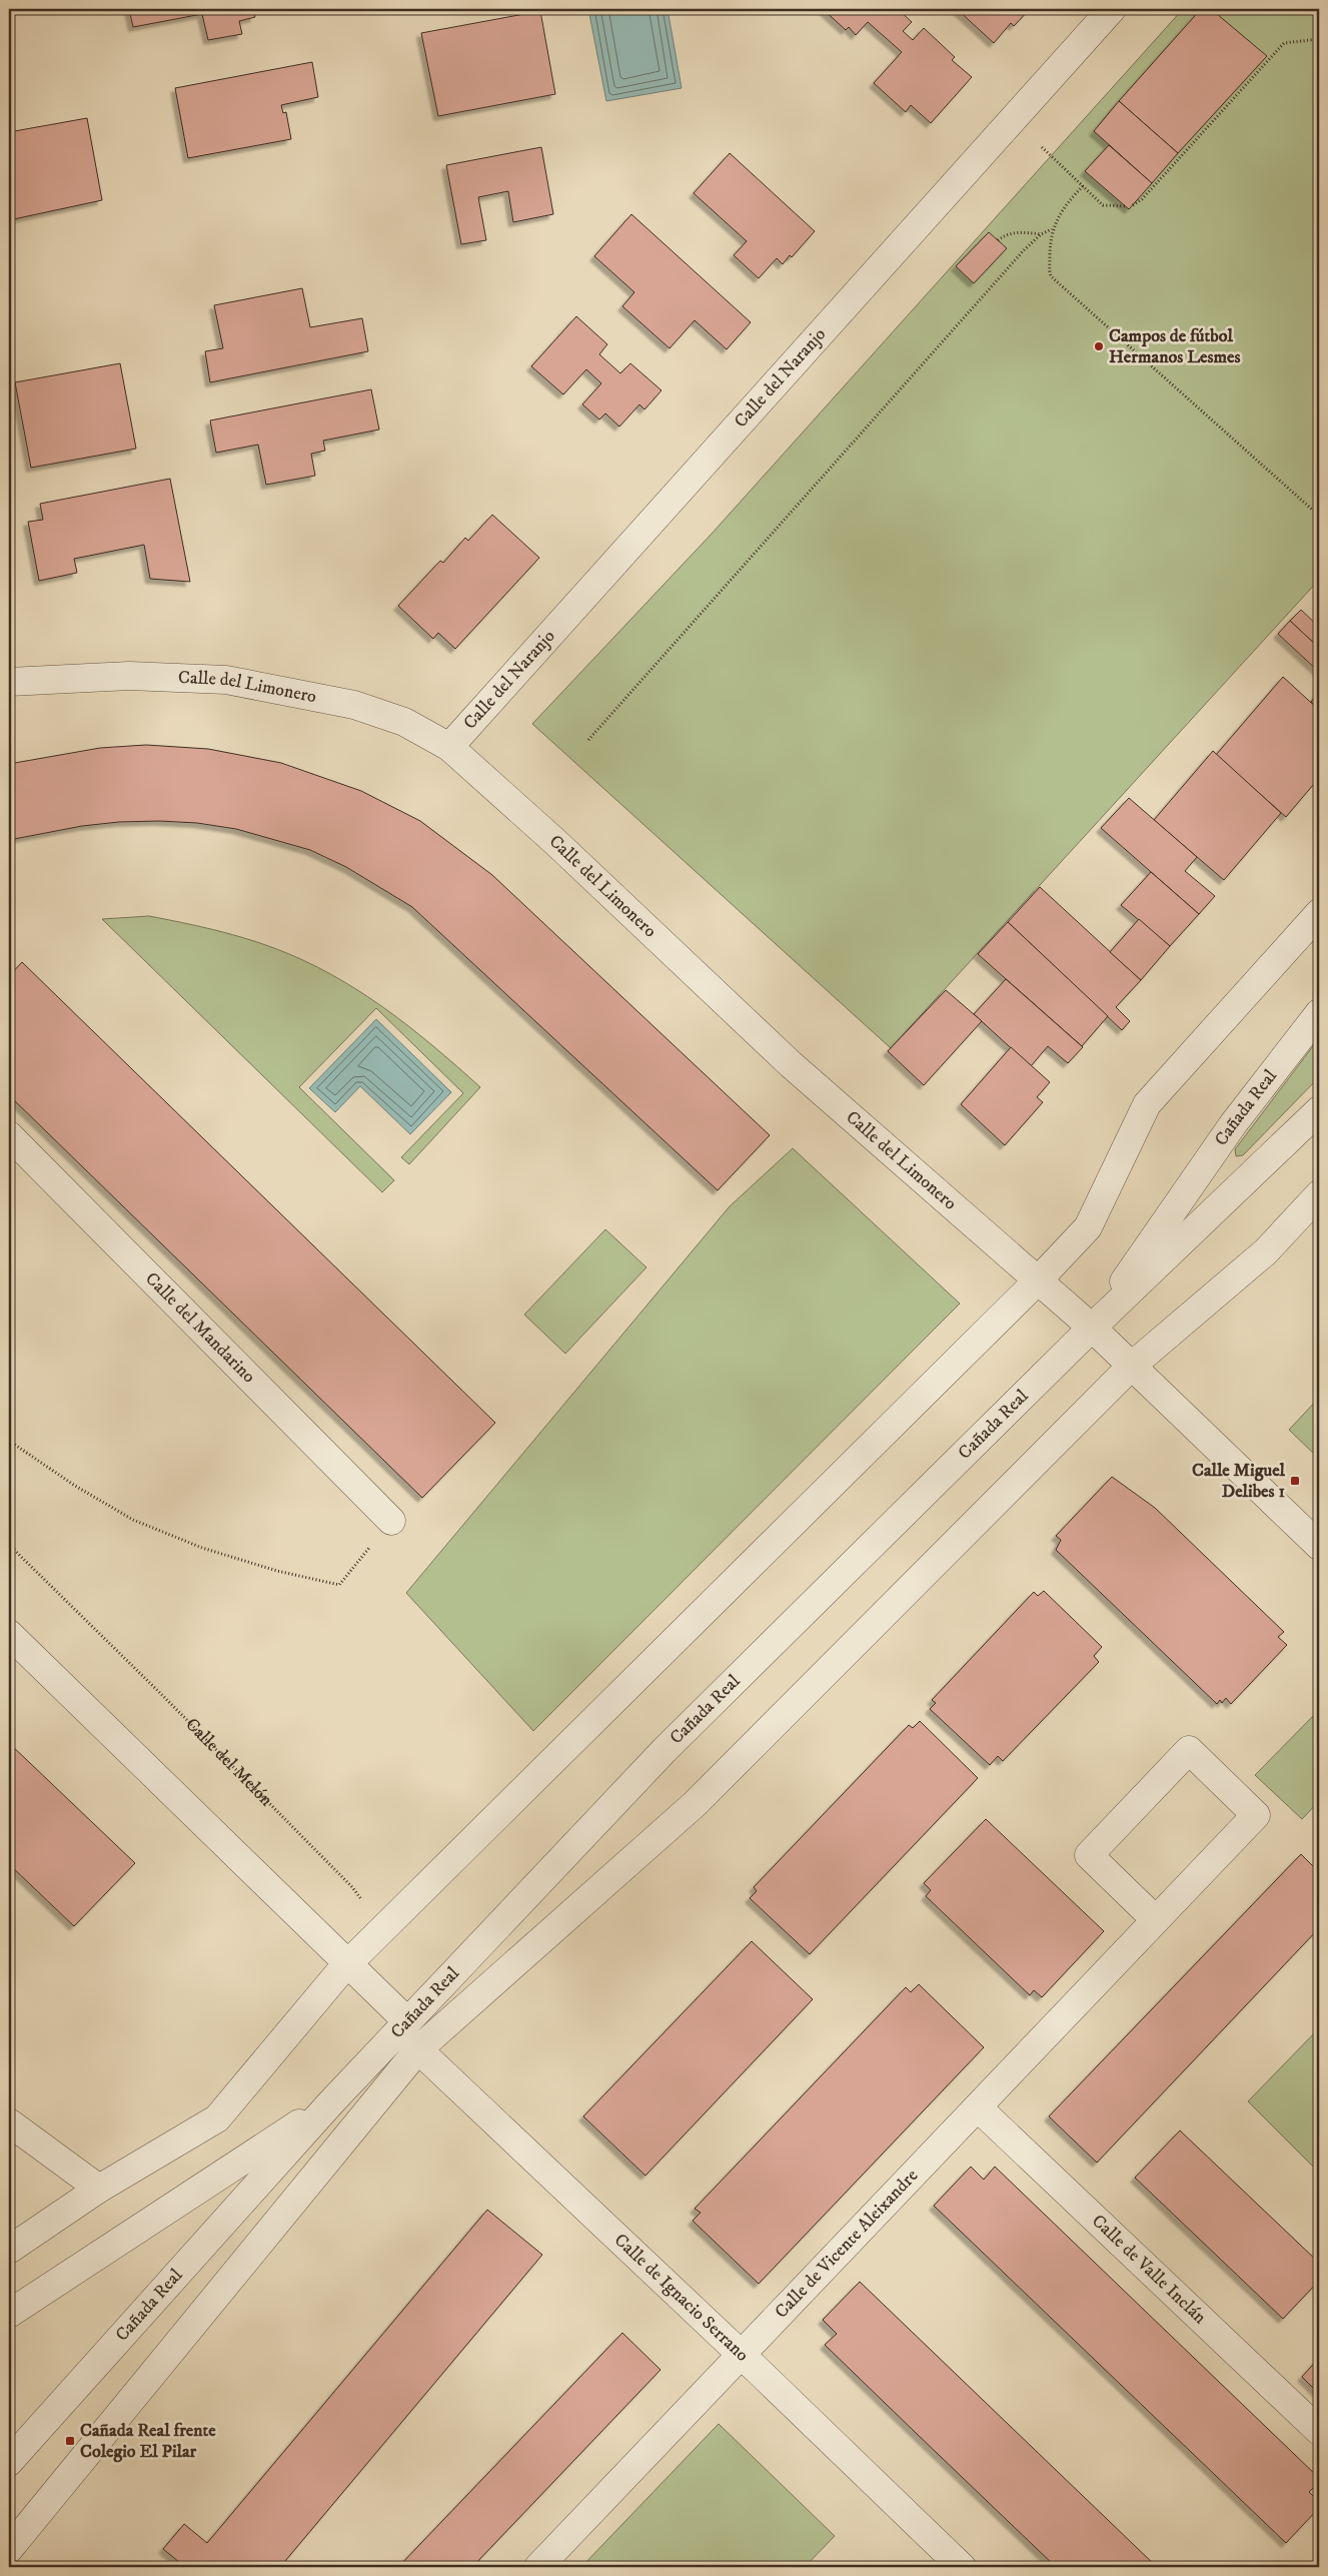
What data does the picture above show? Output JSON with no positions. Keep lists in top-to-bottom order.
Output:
{
  "streets": {
    "street": [
      "Calle del Naranjo",
      "Calle del Limonero",
      "Cañada Real",
      "Calle del Mandarino",
      "Calle de Vicente Aleixandre",
      "Calle de Valle Inclán",
      "Calle de Ignacio Serrano"
    ],
    "path": ["Calle del Melón"]
  },
  "crossings": [
    ["Calle del Naranjo", "Calle del Limonero"],
    ["Calle del Limonero", "Cañada Real"],
    ["Cañada Real", "Calle de Ignacio Serrano"],
    ["Calle de Vicente Aleixandre", "Calle de Valle Inclán"],
    ["Calle de Vicente Aleixandre", "Calle de Ignacio Serrano"]
  ],
  "places": {
    "other": ["Campos de fútbol Hermanos Lesmes"],
    "transit": ["Calle Miguel Delibes 1", "Cañada Real frente Colegio El Pilar"]
  }
}
